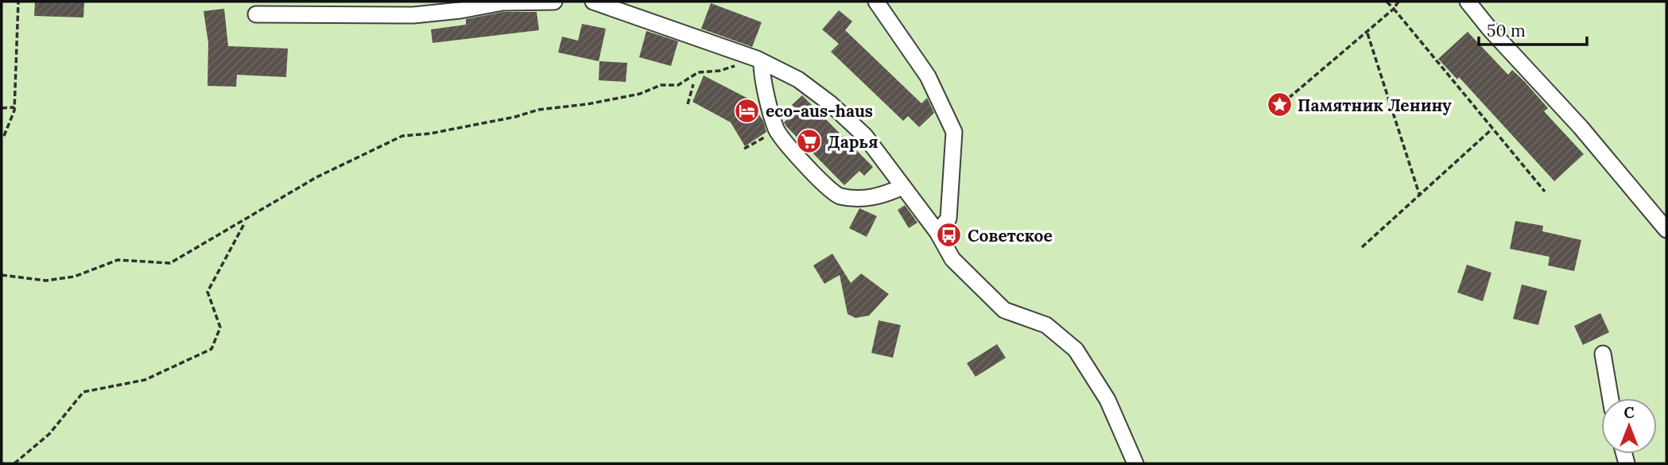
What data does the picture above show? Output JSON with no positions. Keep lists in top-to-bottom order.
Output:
{
  "places": {
    "place": ["Памятник Ленину"],
    "hotel": ["eco-aus-haus"],
    "supermarket": ["Дарья"],
    "bus stop": ["Советское"]
  },
  "scale_bar": "50 m",
  "north": "top"
}
